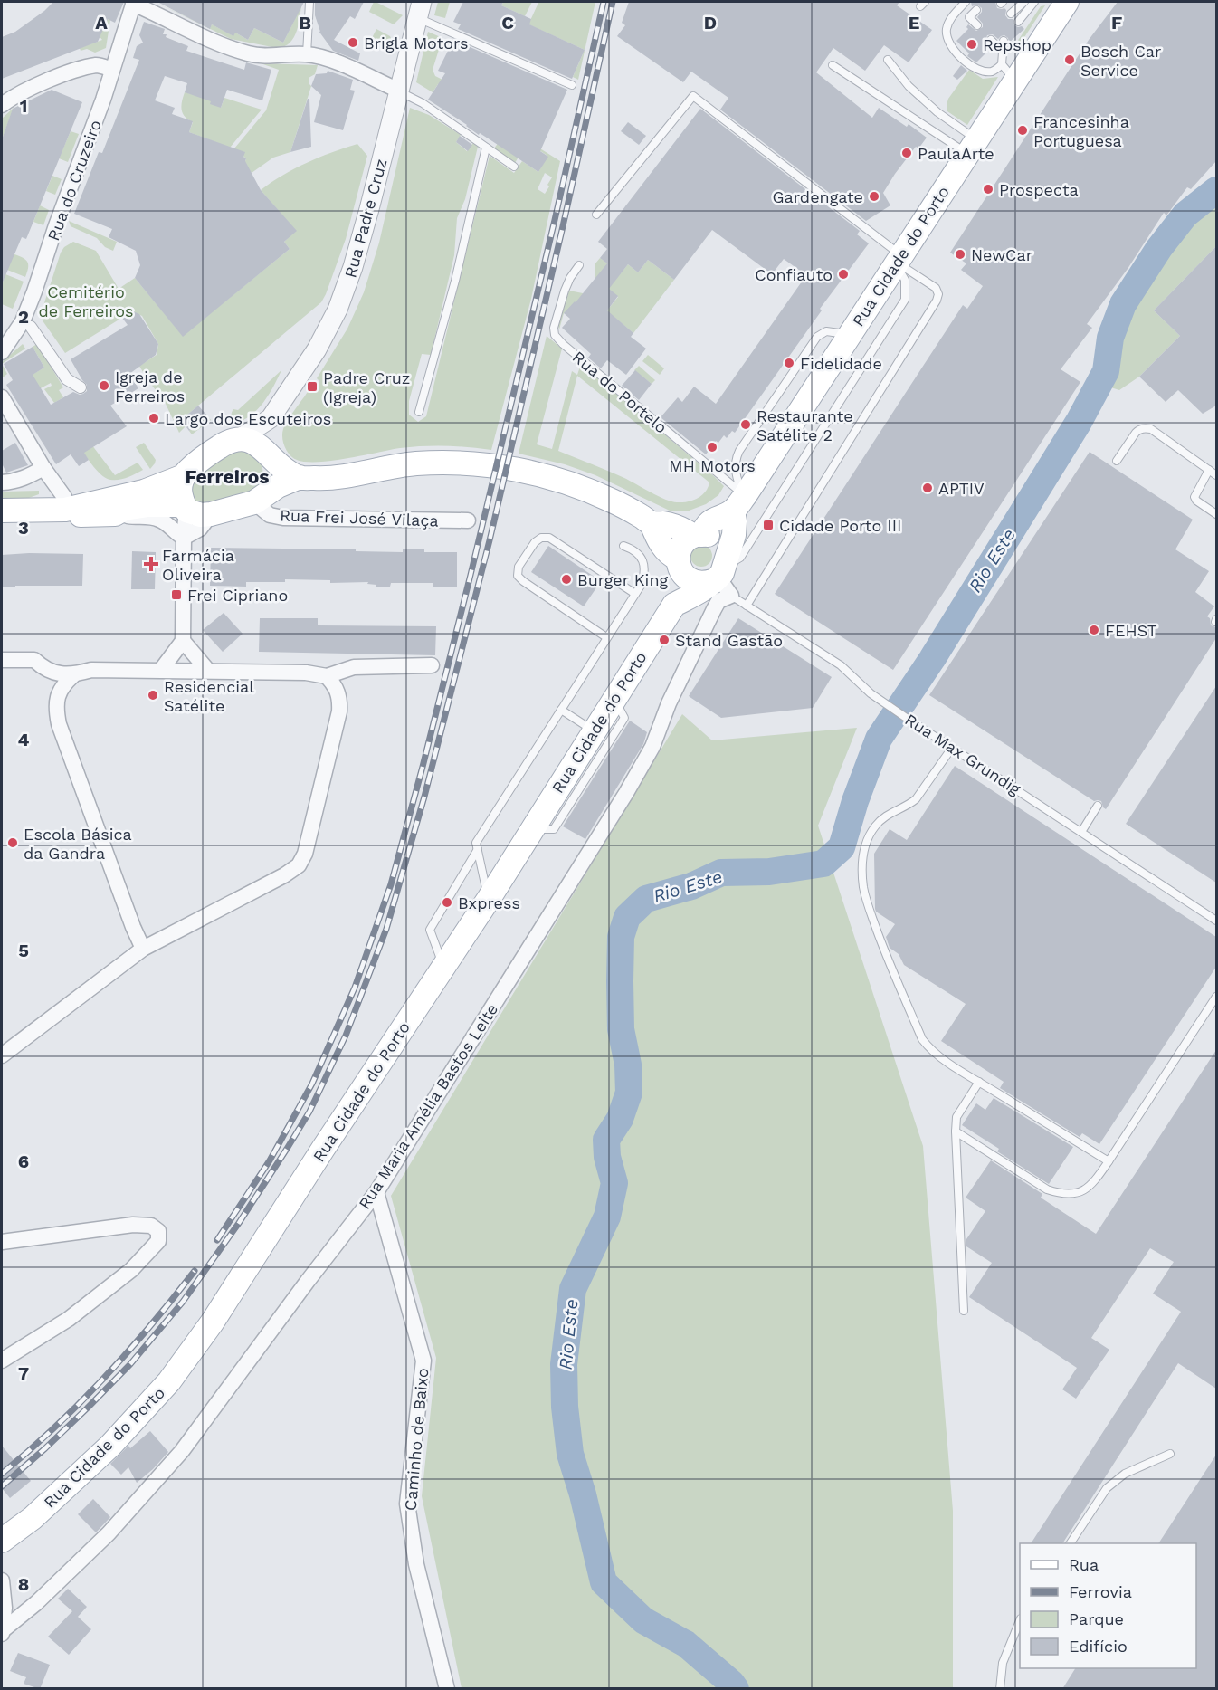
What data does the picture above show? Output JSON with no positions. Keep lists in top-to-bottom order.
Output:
{
  "streets": {
    "main road": ["Rua Cidade do Porto", "Rua Frei José Vilaça"],
    "street": [
      "Rua do Cruzeiro",
      "Rua Padre Cruz",
      "Rua Maria Amélia Bastos Leite",
      "Caminho de Baixo"
    ],
    "lane": ["Rua do Portelo", "Rua Max Grundig"]
  },
  "crossings": [
    ["Rua Padre Cruz", "Rua Frei José Vilaça"],
    ["Rua Cidade do Porto", "Rua do Portelo"],
    ["Rua Cidade do Porto", "Rua Frei José Vilaça"],
    ["Rua Cidade do Porto", "Rua Max Grundig"],
    ["Rua Cidade do Porto", "Rua Maria Amélia Bastos Leite"],
    ["Rua Frei José Vilaça", "Rua Max Grundig"],
    ["Rua Frei José Vilaça", "Rua Maria Amélia Bastos Leite"],
    ["Rua Max Grundig", "Rua Maria Amélia Bastos Leite"],
    ["Rua Maria Amélia Bastos Leite", "Caminho de Baixo"]
  ],
  "districts": ["Ferreiros"],
  "water": ["Rio Este"],
  "parks": ["Cemitério de Ferreiros"],
  "places": {
    "other": [
      "Brigla Motors",
      "Repshop",
      "Bosch Car Service",
      "Francesinha Portuguesa",
      "PaulaArte",
      "Prospecta",
      "Gardengate",
      "NewCar",
      "Confiauto",
      "Fidelidade",
      "Igreja de Ferreiros",
      "Largo dos Escuteiros",
      "Restaurante Satélite 2",
      "MH Motors",
      "APTIV",
      "Burger King",
      "FEHST",
      "Stand Gastāo",
      "Residencial Satélite",
      "Escola Básica da Gandra",
      "Bxpress"
    ],
    "transit": ["Padre Cruz (Igreja)", "Cidade Porto III", "Frei Cipriano"],
    "health": ["Farmácia Oliveira"]
  },
  "legend": [
    "Rua",
    "Ferrovia",
    "Parque",
    "Edifício"
  ],
  "grid": {
    "columns": [
      "A",
      "B",
      "C",
      "D",
      "E",
      "F"
    ],
    "rows": [
      "1",
      "2",
      "3",
      "4",
      "5",
      "6",
      "7",
      "8"
    ]
  }
}
